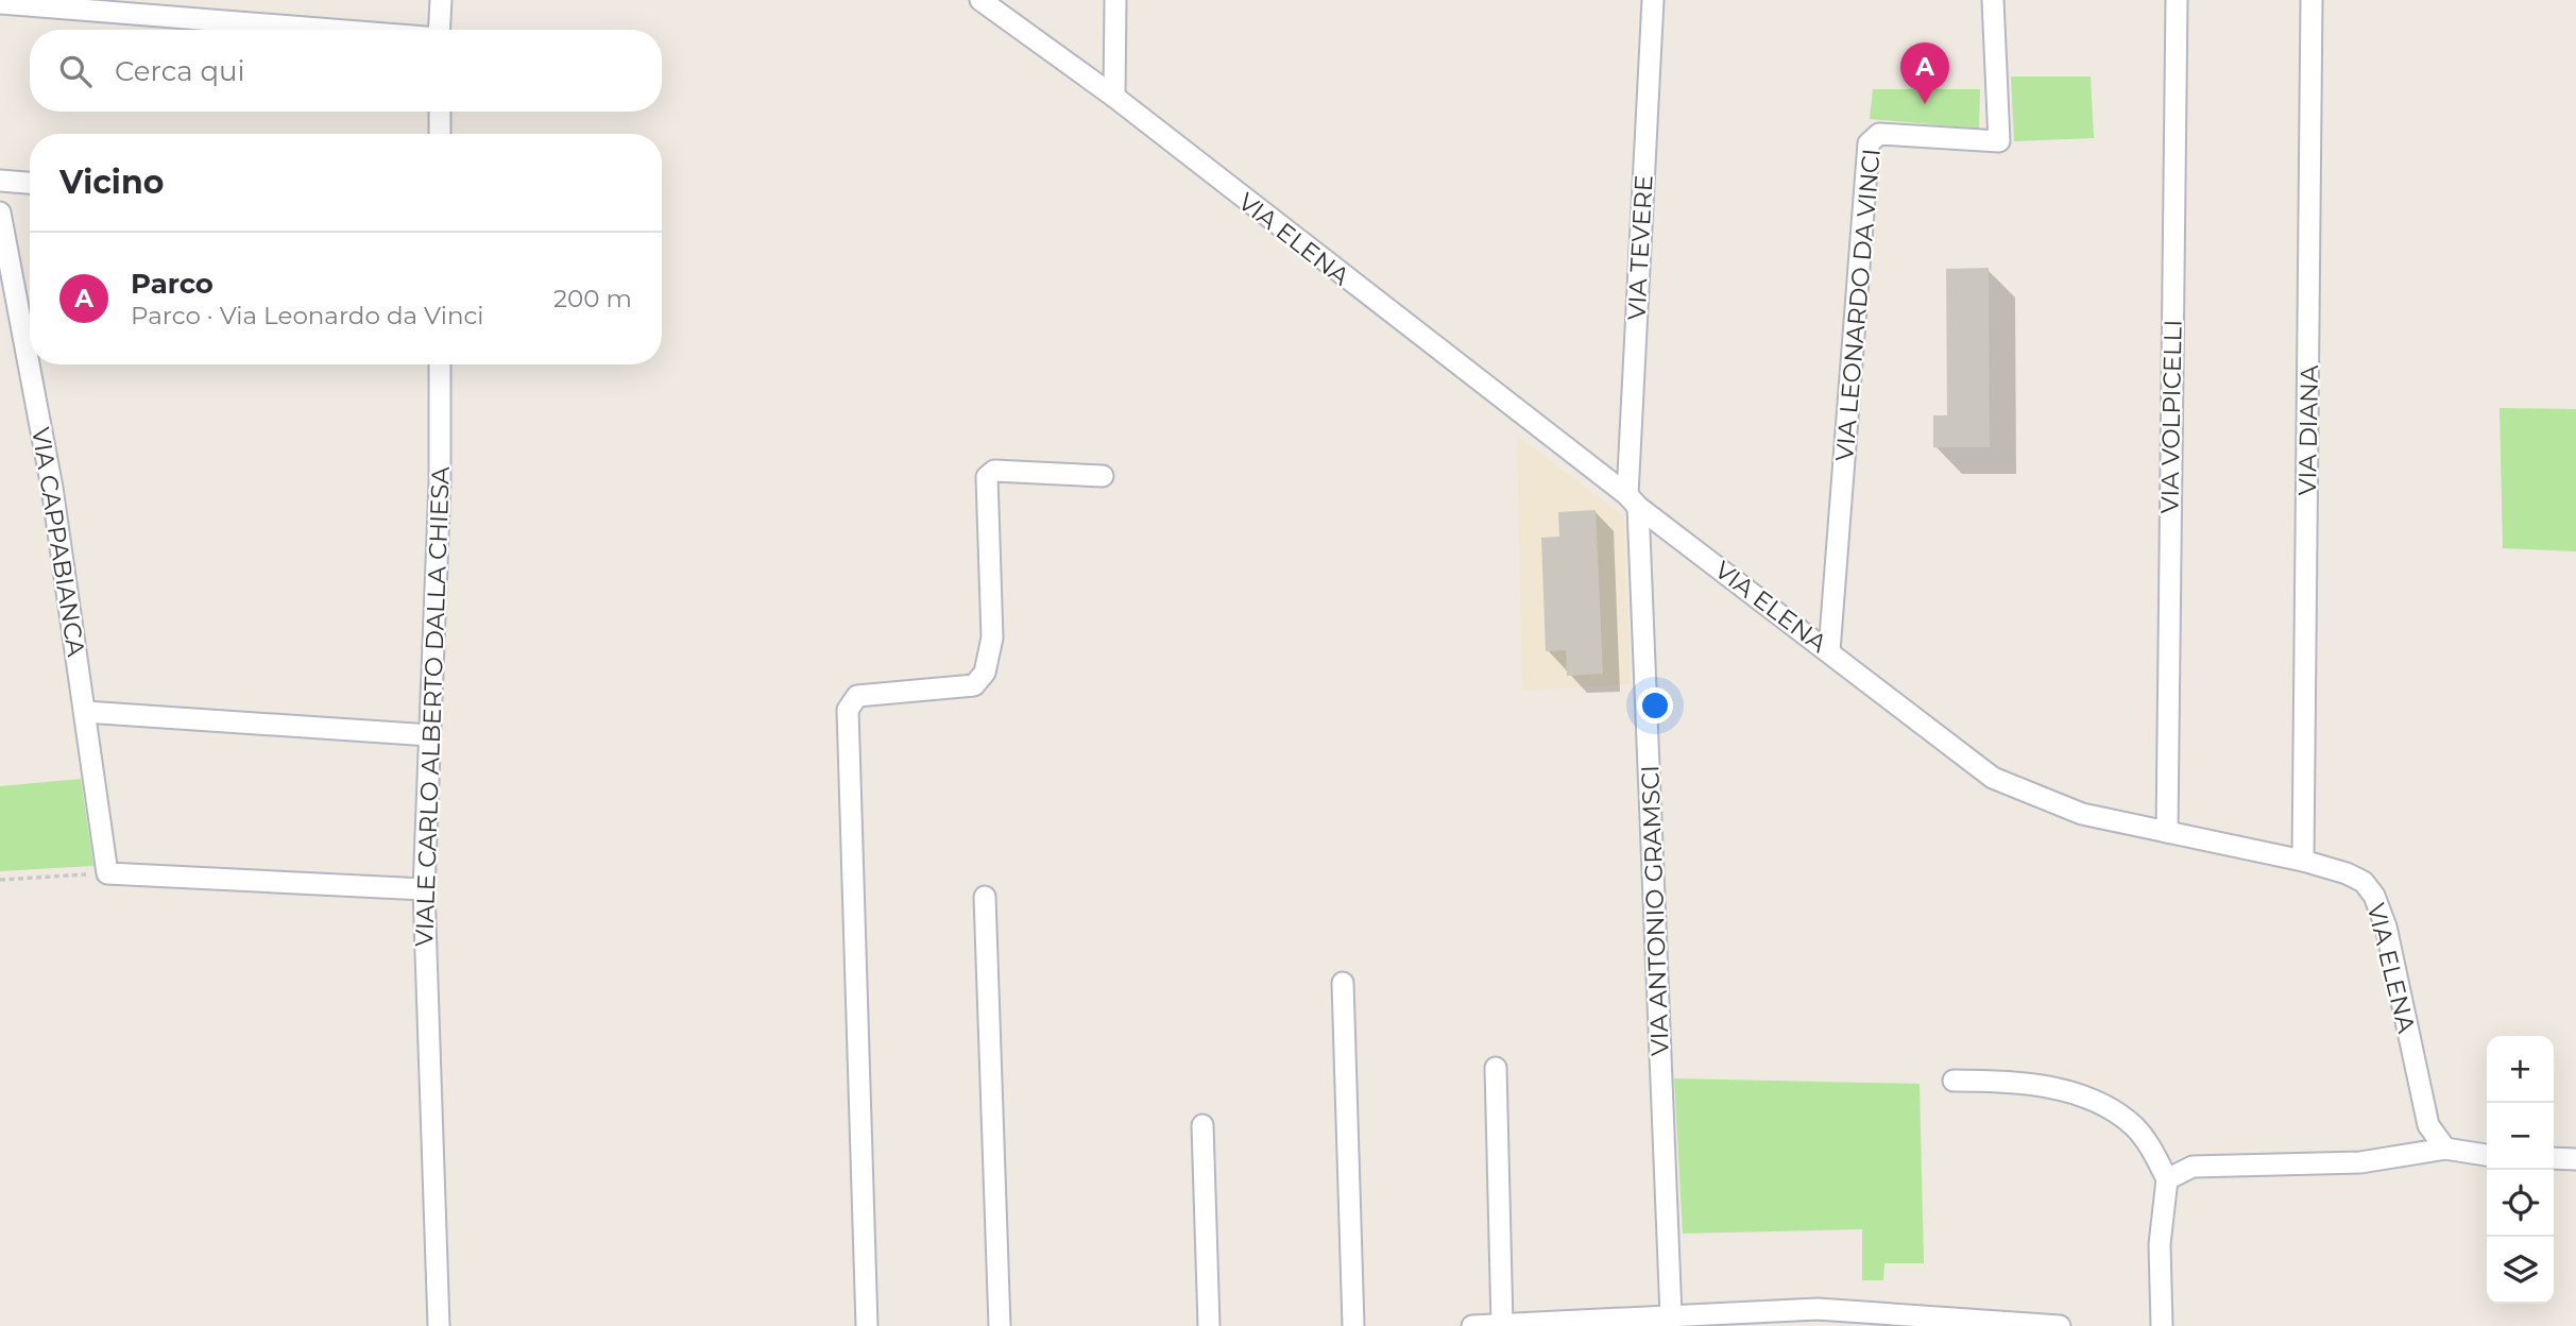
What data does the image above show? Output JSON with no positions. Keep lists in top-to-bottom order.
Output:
{
  "streets": {
    "street": [
      "VIA ELENA",
      "VIA TEVERE",
      "VIA LEONARDO DA VINCI",
      "VIA VOLPICELLI",
      "VIA DIANA",
      "VIA CAPPABIANCA",
      "VIALE CARLO ALBERTO DALLA CHIESA",
      "VIA ANTONIO GRAMSCI"
    ]
  },
  "crossings": [
    ["VIA ELENA", "VIA TEVERE"],
    ["VIA ELENA", "VIA LEONARDO DA VINCI"],
    ["VIA ELENA", "VIA VOLPICELLI"],
    ["VIA ELENA", "VIA DIANA"],
    ["VIA ELENA", "VIA ANTONIO GRAMSCI"],
    ["VIA TEVERE", "VIA ANTONIO GRAMSCI"]
  ],
  "page": {
    "search": "Cerca qui",
    "pins": "A",
    "heading": "Vicino",
    "list": [
      {
        "mark": "A",
        "name": "Parco",
        "note": "Parco · Via Leonardo da Vinci",
        "value": "200 m"
      }
    ],
    "map_buttons": ["+", "−"]
  }
}
